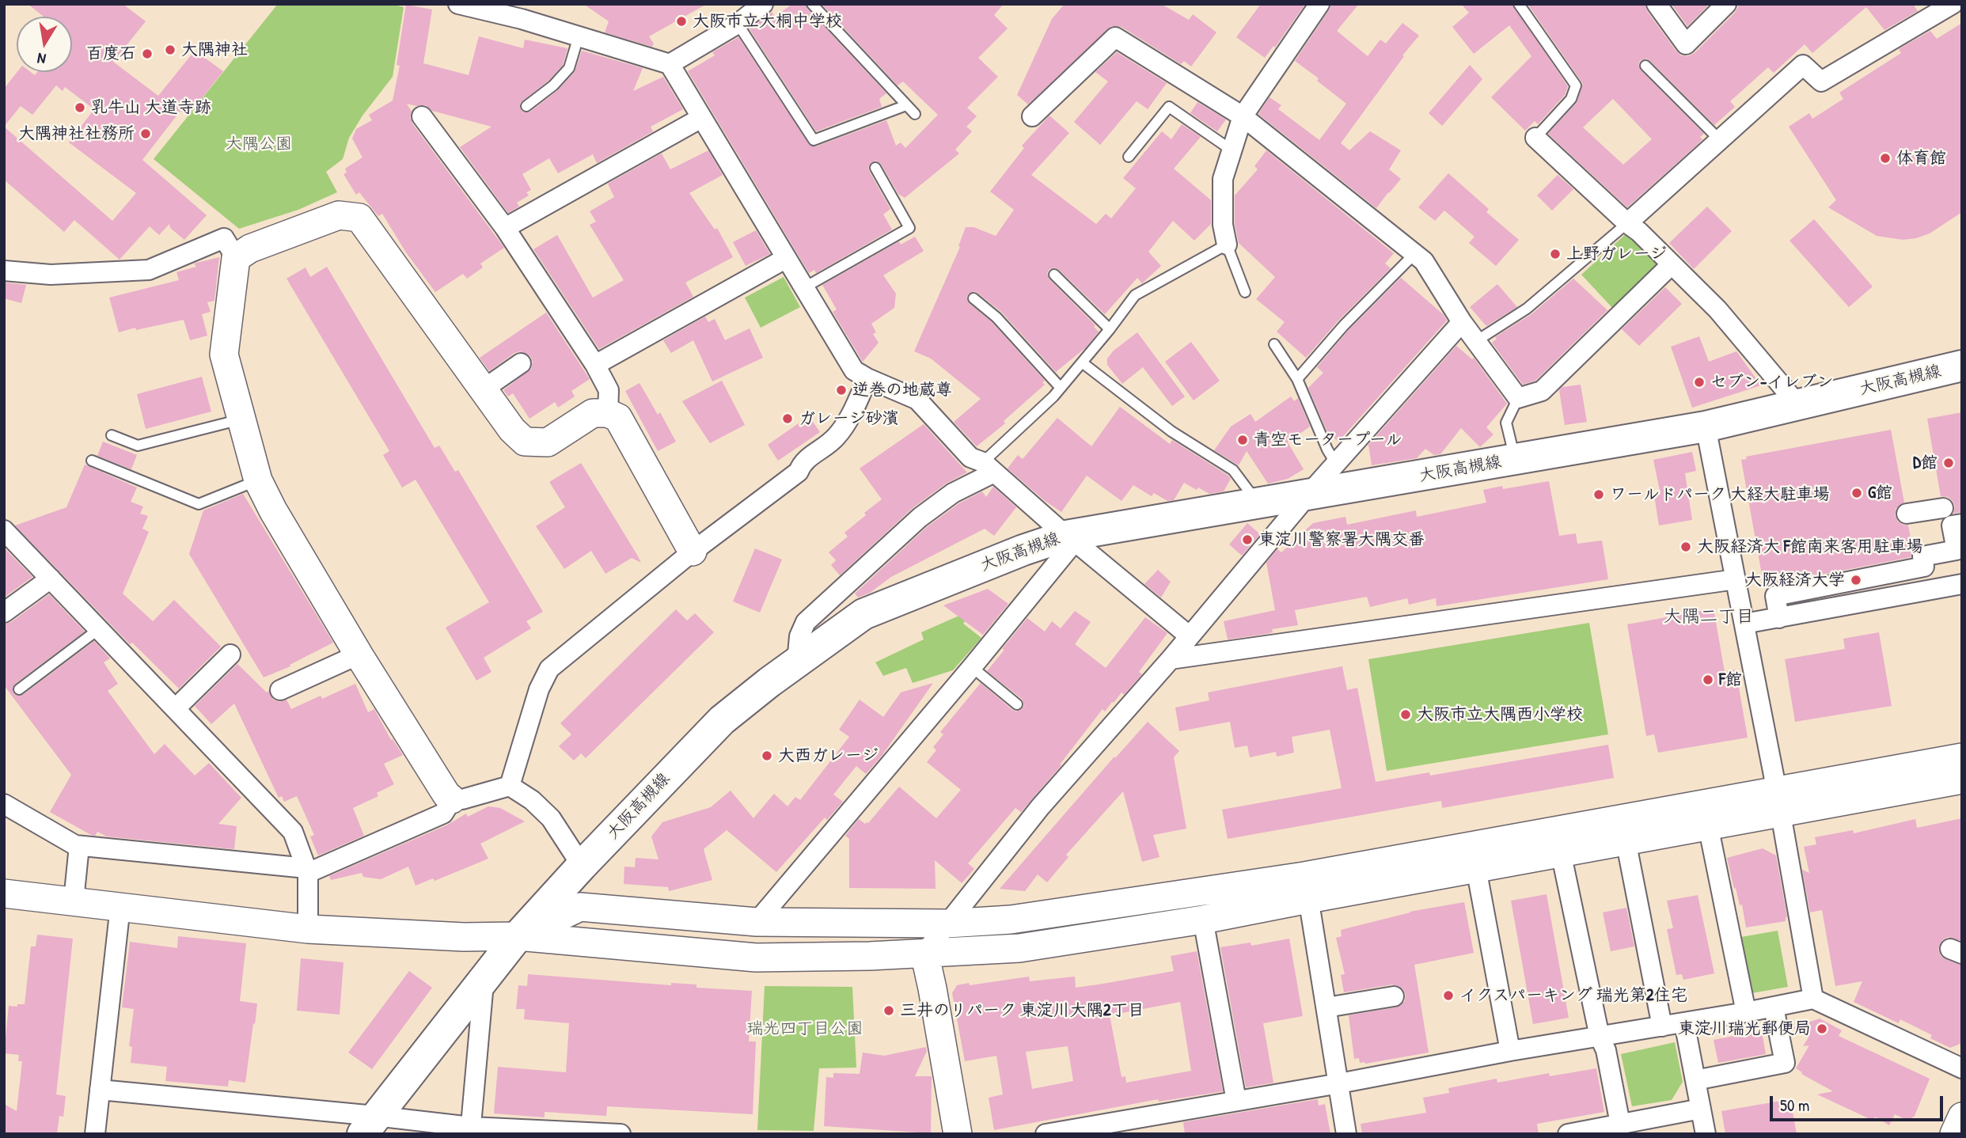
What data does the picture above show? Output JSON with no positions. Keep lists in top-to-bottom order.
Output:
{
  "streets": {
    "main road": ["大阪高槻線"]
  },
  "districts": ["大隅二丁目"],
  "parks": ["大隅公園", "瑞光四丁目公園"],
  "places": [
    "大阪市立大桐中学校",
    "大隅神社",
    "百度石",
    "乳牛山 大道寺跡",
    "大隅神社社務所",
    "体育館",
    "上野ガレージ",
    "セブン-イレブン",
    "逆巻の地蔵尊",
    "ガレージ砂濱",
    "青空モータープール",
    "D館",
    "G館",
    "ワールドパーク 大経大駐車場",
    "東淀川警察署大隅交番",
    "大阪経済大 F館南来客用駐車場",
    "大阪経済大学",
    "F館",
    "大阪市立大隅西小学校",
    "大西ガレージ",
    "イクスパーキング 瑞光第2住宅",
    "三井のリパーク 東淀川大隅2丁目",
    "東淀川瑞光郵便局"
  ],
  "scale_bar": "50 m",
  "north": "bottom"
}
